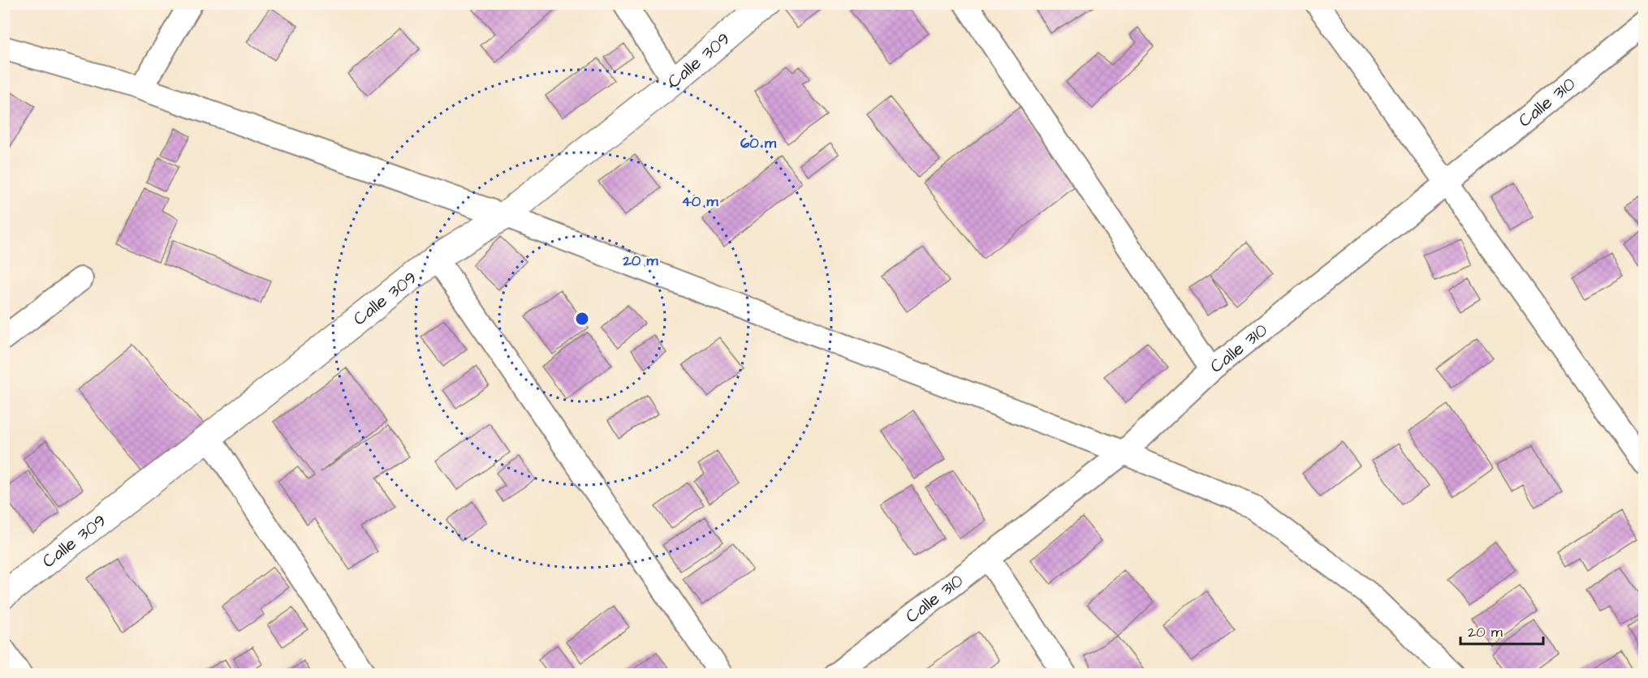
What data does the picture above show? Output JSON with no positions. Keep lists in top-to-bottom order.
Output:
{
  "streets": {
    "street": ["Calle 309", "Calle 310"]
  },
  "scale_bar": "20 m",
  "rings": ["60 m", "40 m", "20 m"]
}
